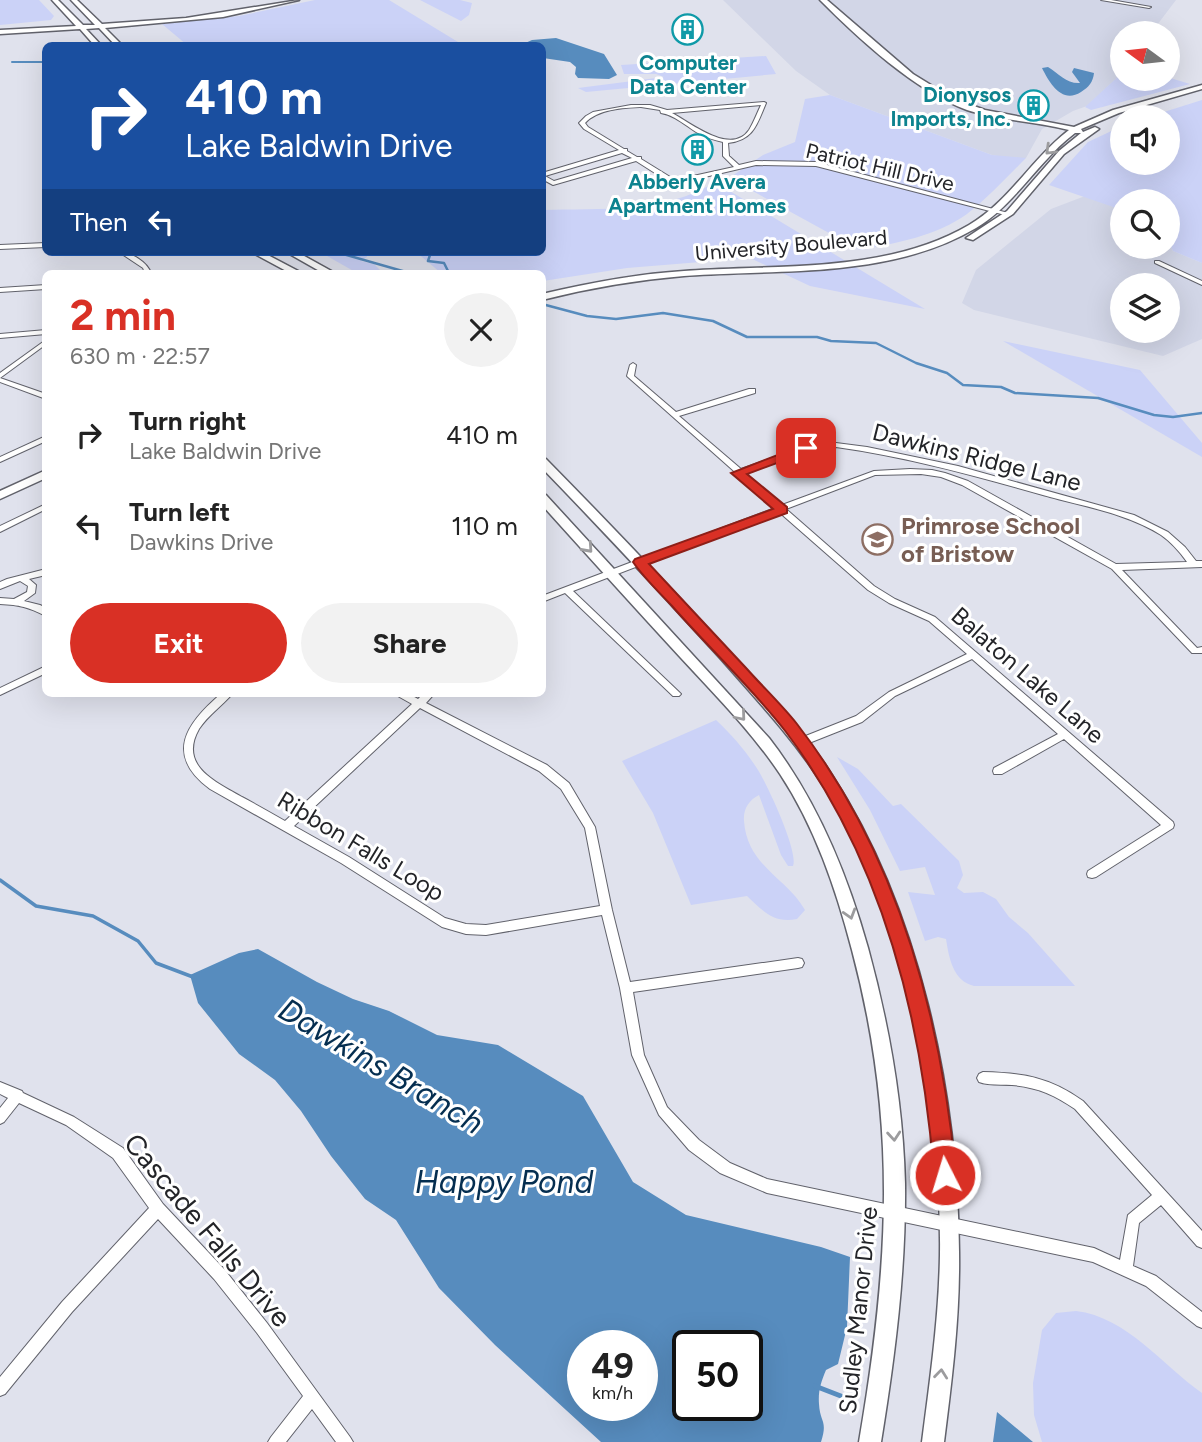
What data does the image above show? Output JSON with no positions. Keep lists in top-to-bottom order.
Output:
{
  "streets": {
    "main road": ["University Boulevard", "Sudley Manor Drive"],
    "street": [
      "Patriot Hill Drive",
      "Dawkins Ridge Lane",
      "Balaton Lake Lane",
      "Ribbon Falls Loop",
      "Cascade Falls Drive"
    ]
  },
  "crossings": [
    ["Patriot Hill Drive", "University Boulevard"],
    ["Dawkins Ridge Lane", "Balaton Lake Lane"]
  ],
  "water": ["Dawkins Branch", "Happy Pond"],
  "places": {
    "building": ["Computer Data Center", "Dionysos Imports, Inc.", "Abberly Avera Apartment Homes"],
    "school or university": ["Primrose School of Bristow"]
  },
  "north": "left",
  "page": {
    "turn": ["410 m", "Lake Baldwin Drive"],
    "then": "Then",
    "heading": ["2 min", "630 m · 22:57"],
    "list": [
      {
        "name": "Turn right",
        "note": "Lake Baldwin Drive",
        "value": "410 m"
      },
      {
        "name": "Turn left",
        "note": "Dawkins Drive",
        "value": "110 m"
      }
    ],
    "buttons": ["Exit", "Share"],
    "speed": "49 km/h",
    "limit": "50"
  }
}
